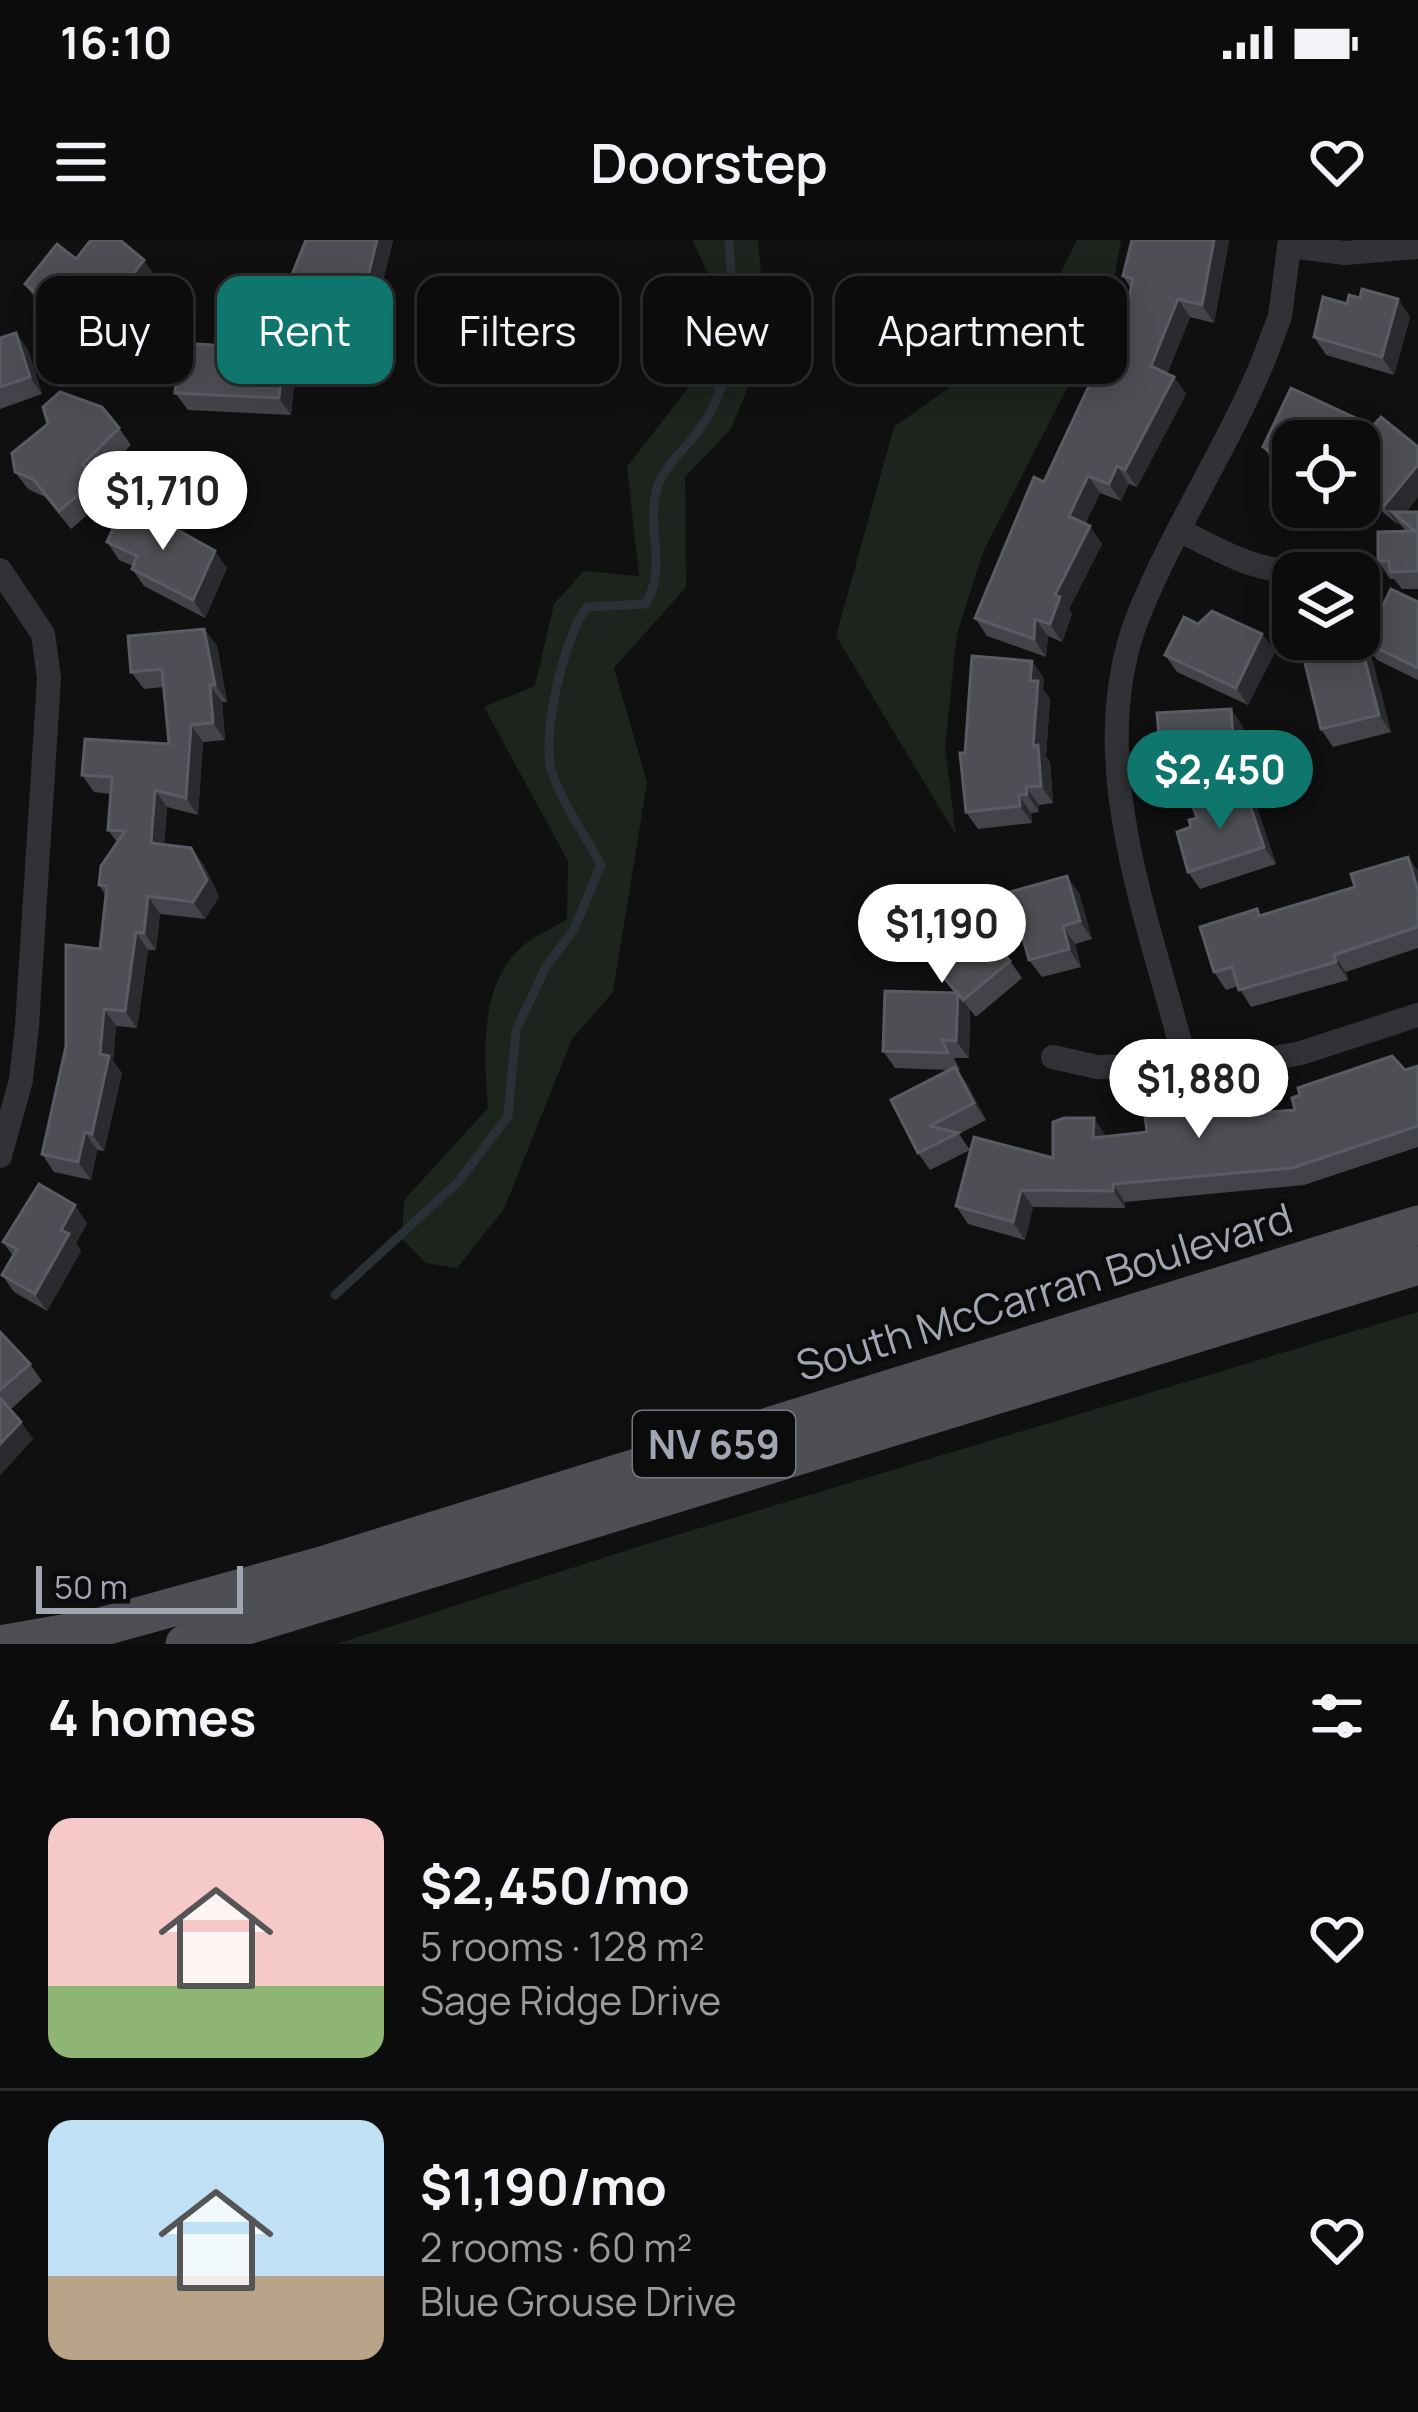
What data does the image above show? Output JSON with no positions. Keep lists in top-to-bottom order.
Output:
{
  "streets": {
    "main road": ["South McCarran Boulevard", "NV 659"]
  },
  "scale_bar": "50 m",
  "page": {
    "status": "16:10",
    "header": "Doorstep",
    "chip": [
      "Buy",
      "Rent",
      "Filters",
      "New",
      "Apartment"
    ],
    "price": [
      "$1,710",
      "$2,450",
      "$1,190",
      "$1,880"
    ],
    "scale": "50 m",
    "heading": "4 homes",
    "list": [
      {
        "name": "$2,450/mo",
        "note": "5 rooms · 128 m² · Sage Ridge Drive"
      },
      {
        "name": "$1,190/mo",
        "note": "2 rooms · 60 m² · Blue Grouse Drive"
      }
    ]
  }
}
